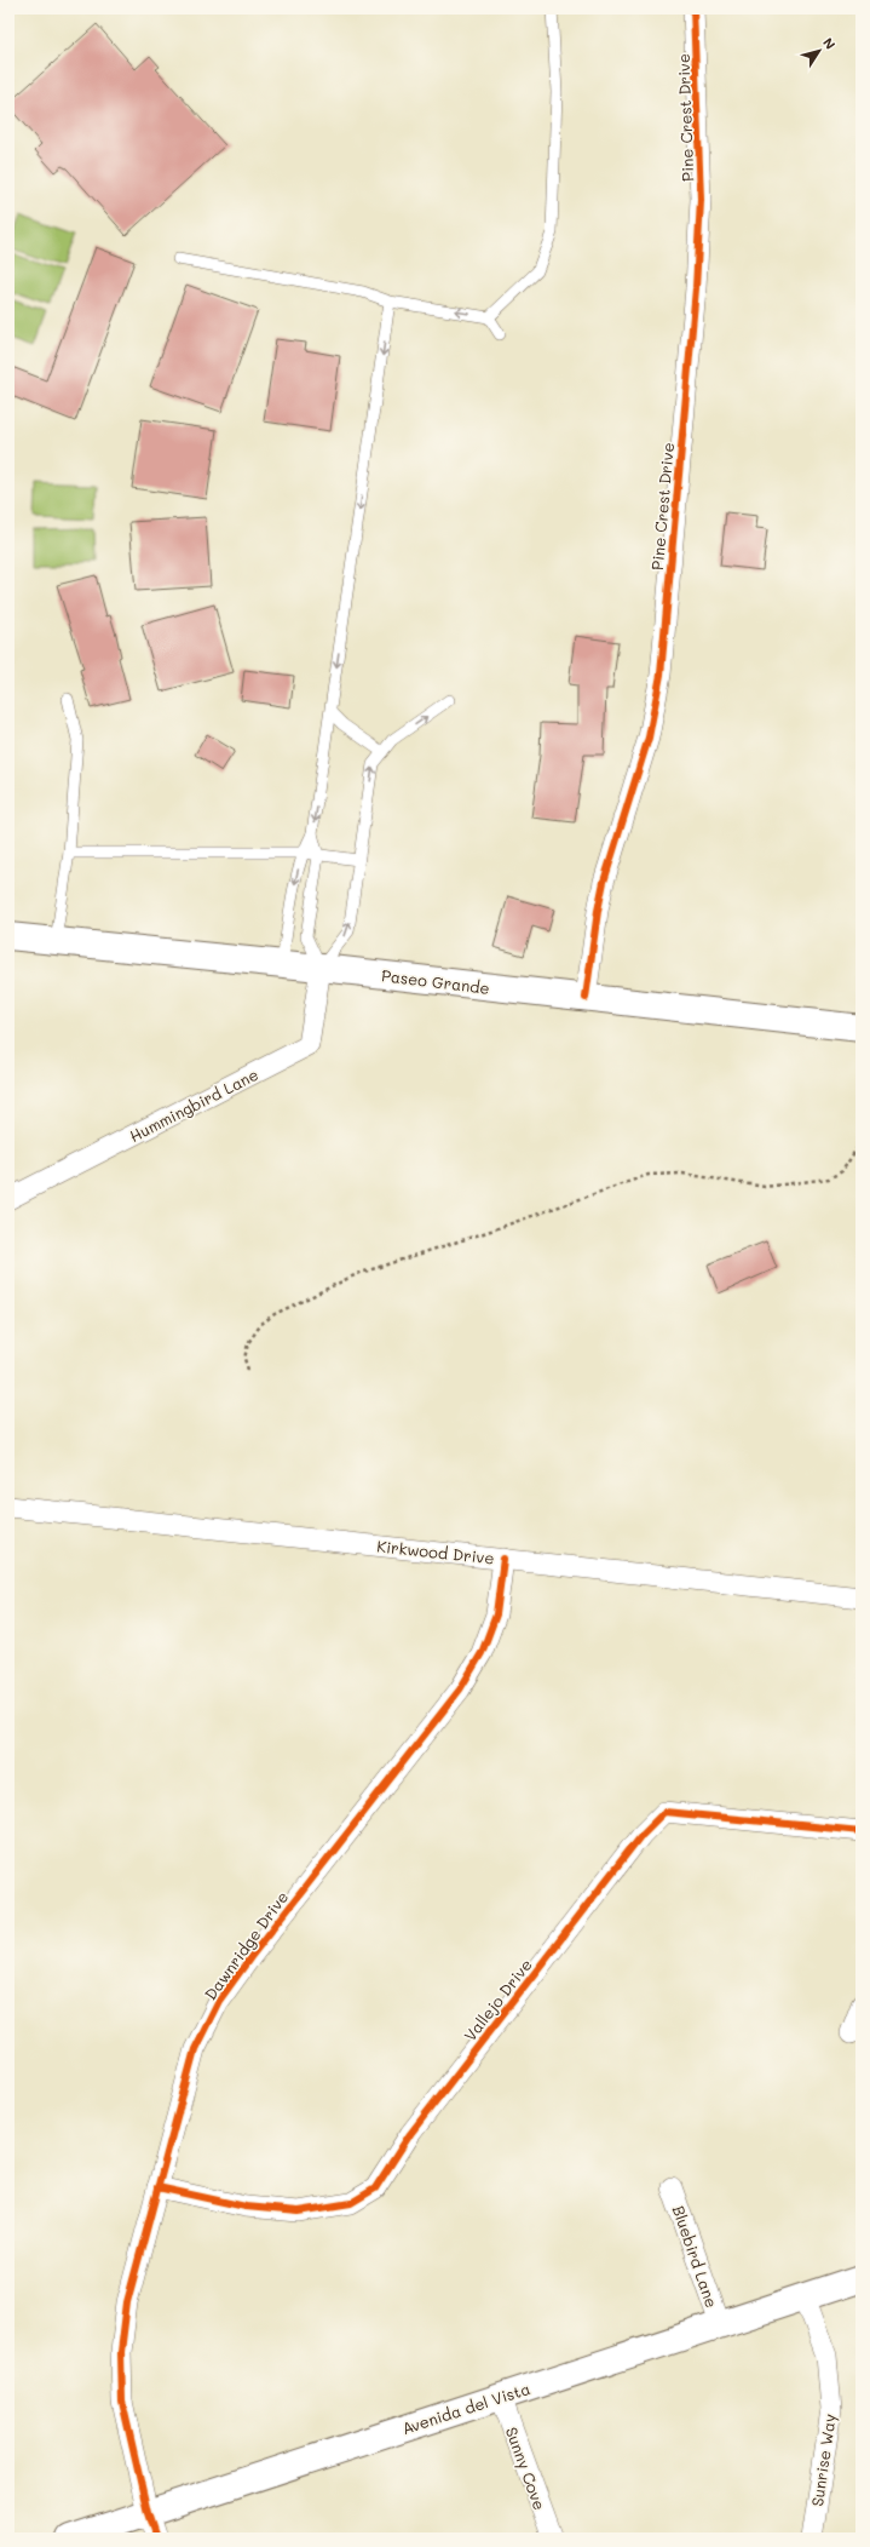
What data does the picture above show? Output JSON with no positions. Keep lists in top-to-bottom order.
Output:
{
  "streets": {
    "main road": ["Paseo Grande", "Avenida del Vista"],
    "street": [
      "Pine Crest Drive",
      "Hummingbird Lane",
      "Kirkwood Drive",
      "Dawnridge Drive",
      "Vallejo Drive",
      "Bluebird Lane",
      "Sunrise Way",
      "Sunny Cove"
    ]
  },
  "crossings": [
    ["Pine Crest Drive", "Paseo Grande"],
    ["Paseo Grande", "Hummingbird Lane"],
    ["Kirkwood Drive", "Dawnridge Drive"],
    ["Dawnridge Drive", "Vallejo Drive"],
    ["Dawnridge Drive", "Avenida del Vista"],
    ["Bluebird Lane", "Avenida del Vista"],
    ["Avenida del Vista", "Sunrise Way"],
    ["Avenida del Vista", "Sunny Cove"]
  ],
  "north": "top right"
}
